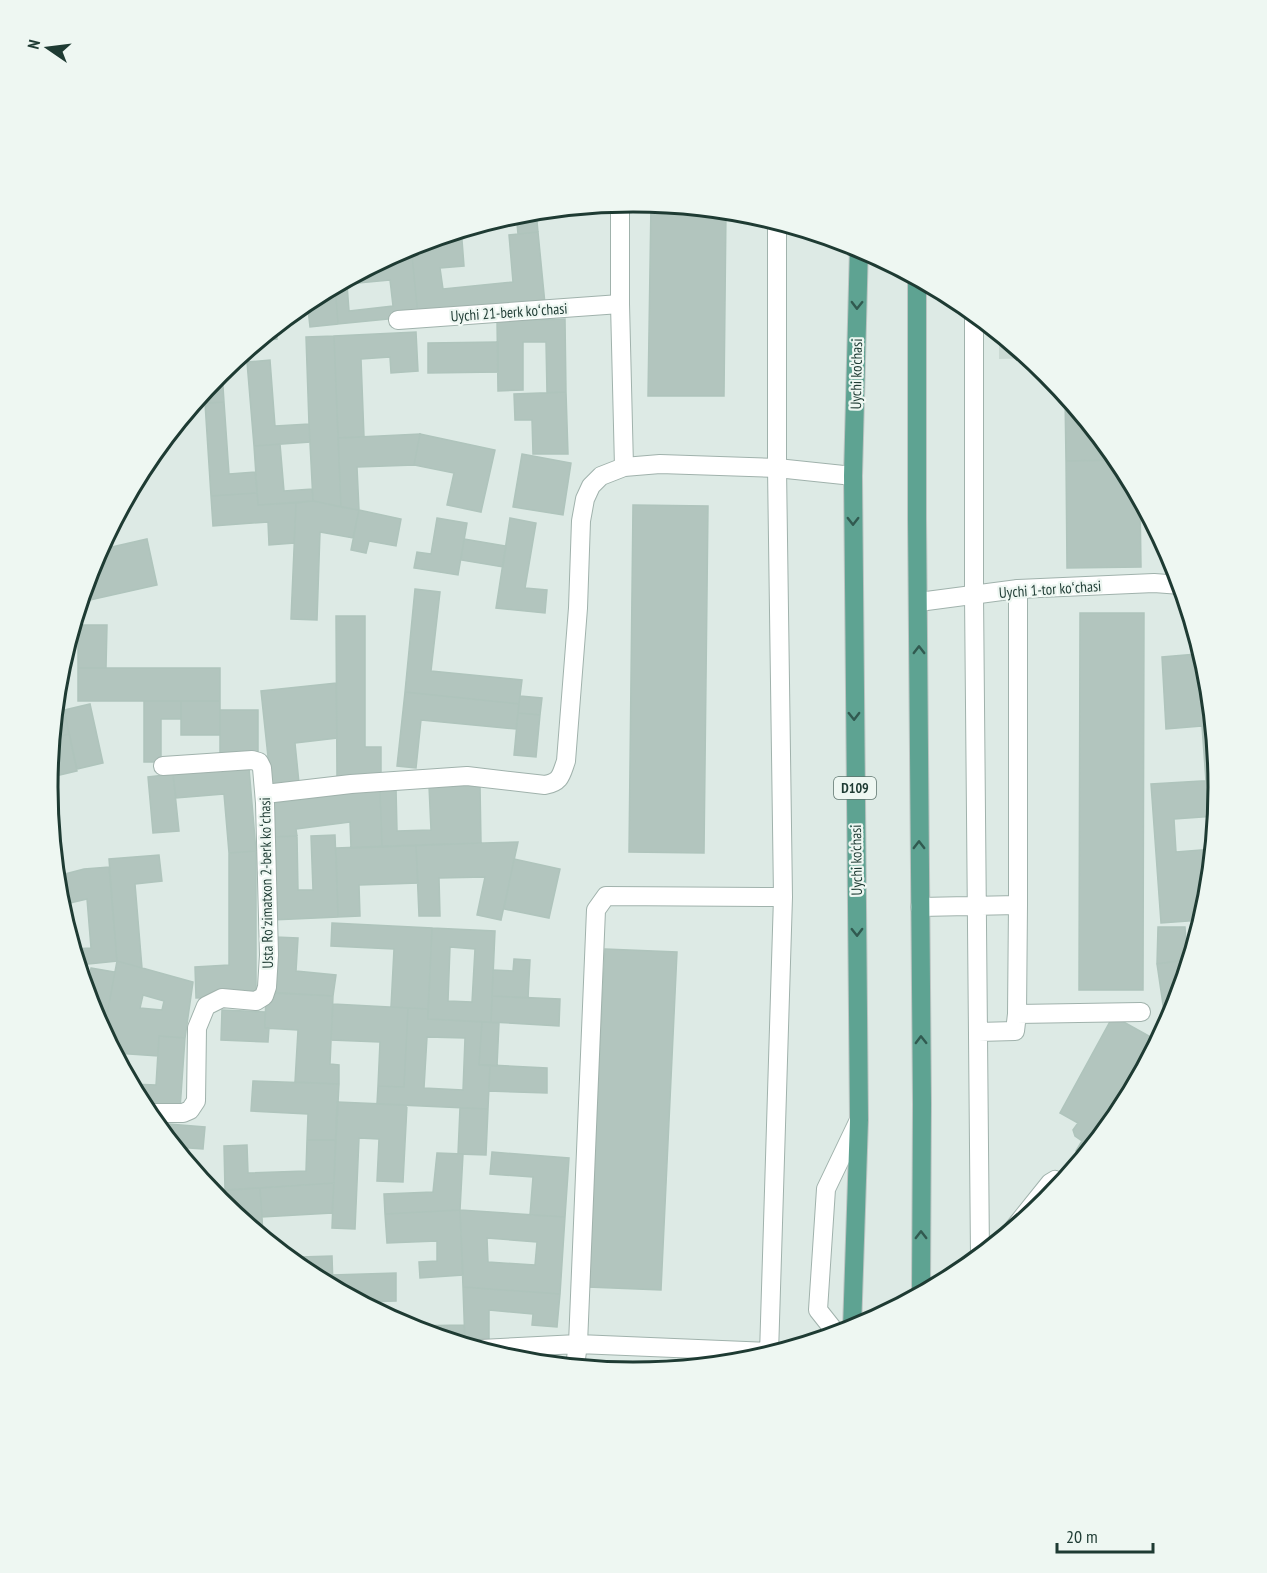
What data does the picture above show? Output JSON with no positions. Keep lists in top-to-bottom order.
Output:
{
  "streets": {
    "main road": ["Uychi ko'chasi", "D109"],
    "street": ["Uychi 21-berk koʻchasi", "Uychi 1-tor koʻchasi", "Usta Roʻzimatxon 2-berk koʻchasi"]
  },
  "scale_bar": "20 m",
  "north": "left"
}
